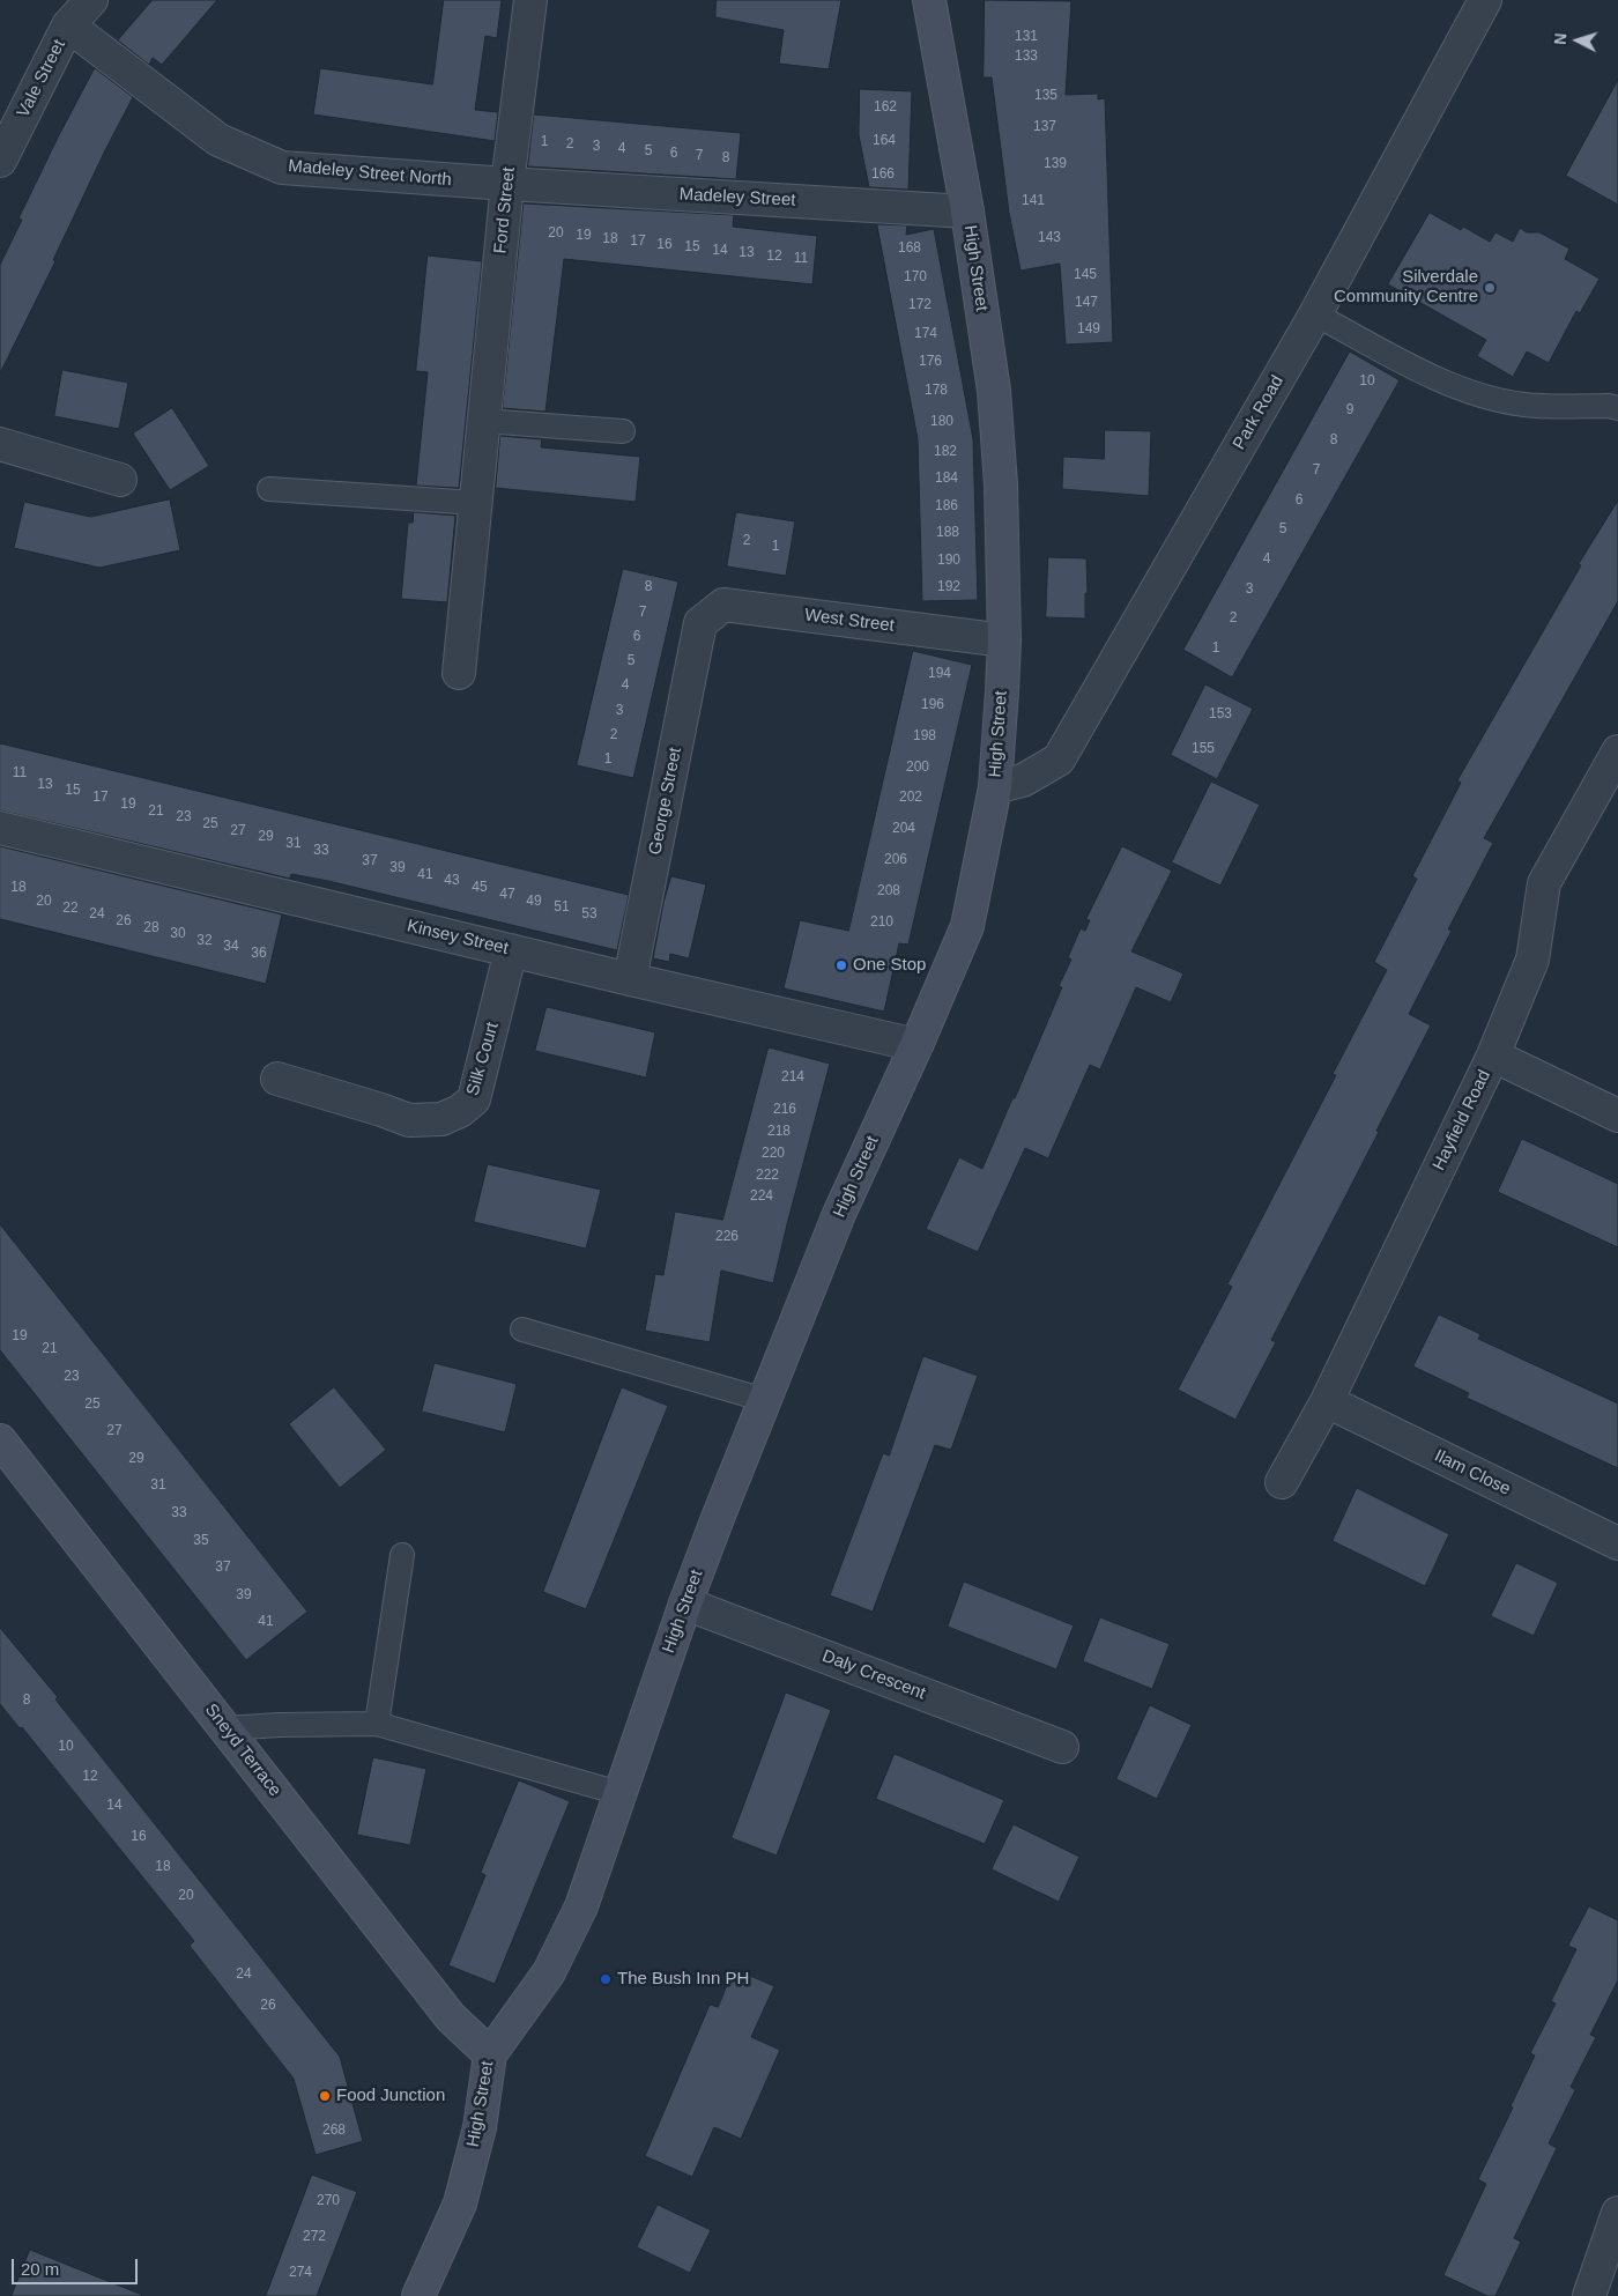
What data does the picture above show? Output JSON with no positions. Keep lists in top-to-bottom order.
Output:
{
  "streets": {
    "street": [
      "Vale Street",
      "Madeley Street North",
      "Madeley Street",
      "Ford Street",
      "High Street",
      "Park Road",
      "West Street",
      "George Street",
      "Kinsey Street",
      "Silk Court",
      "Hayfield Road",
      "Ilam Close",
      "Daly Crescent",
      "Sneyd Terrace"
    ]
  },
  "crossings": [
    ["Vale Street", "Madeley Street North"],
    ["Madeley Street North", "Madeley Street"],
    ["Madeley Street North", "Ford Street"],
    ["Madeley Street", "Ford Street"],
    ["Madeley Street", "High Street"],
    ["High Street", "Park Road"],
    ["High Street", "West Street"],
    ["High Street", "Kinsey Street"],
    ["High Street", "Daly Crescent"],
    ["High Street", "Sneyd Terrace"],
    ["West Street", "George Street"],
    ["George Street", "Kinsey Street"],
    ["Kinsey Street", "Silk Court"],
    ["Hayfield Road", "Ilam Close"]
  ],
  "places": [
    "Silverdale Community Centre",
    "One Stop",
    "The Bush Inn PH",
    "Food Junction"
  ],
  "house_numbers": [
    "131",
    "133",
    "135",
    "162",
    "137",
    "164",
    "1",
    "2",
    "3",
    "4",
    "5",
    "6",
    "7",
    "8",
    "139",
    "166",
    "141",
    "20",
    "19",
    "143",
    "18",
    "17",
    "16",
    "15",
    "168",
    "14",
    "13",
    "12",
    "11",
    "145",
    "170",
    "147",
    "172",
    "149",
    "174",
    "176",
    "10",
    "178",
    "9",
    "180",
    "8",
    "182",
    "7",
    "184",
    "6",
    "186",
    "5",
    "188",
    "2",
    "1",
    "4",
    "190",
    "8",
    "192",
    "3",
    "7",
    "2",
    "6",
    "1",
    "5",
    "194",
    "4",
    "196",
    "3",
    "153",
    "2",
    "198",
    "155",
    "1",
    "200",
    "11",
    "13",
    "15",
    "17",
    "202",
    "19",
    "21",
    "23",
    "25",
    "204",
    "27",
    "29",
    "31",
    "33",
    "206",
    "37",
    "39",
    "41",
    "43",
    "18",
    "45",
    "208",
    "47",
    "20",
    "49",
    "51",
    "22",
    "24",
    "53",
    "26",
    "210",
    "28",
    "30",
    "32",
    "34",
    "36",
    "214",
    "216",
    "218",
    "220",
    "222",
    "224",
    "226",
    "19",
    "21",
    "23",
    "25",
    "27",
    "29",
    "31",
    "33",
    "35",
    "37",
    "39",
    "41",
    "8",
    "10",
    "12",
    "14",
    "16",
    "18",
    "20",
    "24",
    "26",
    "268",
    "270",
    "272",
    "274"
  ],
  "scale_bar": "20 m",
  "north": "left"
}
